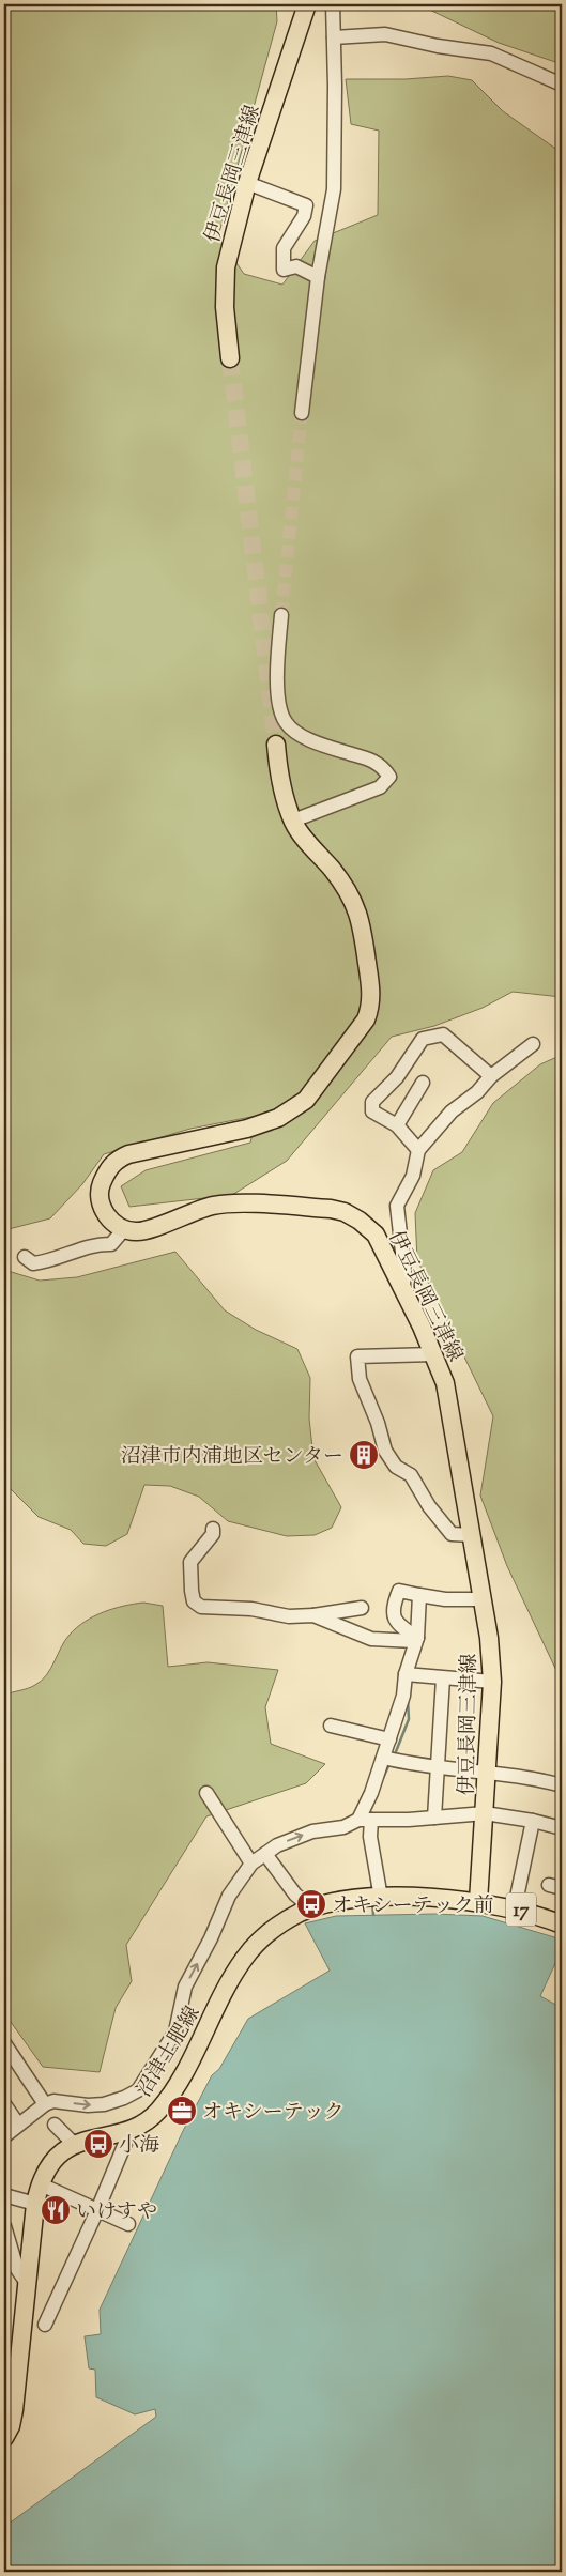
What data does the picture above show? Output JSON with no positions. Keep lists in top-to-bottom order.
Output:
{
  "streets": {
    "main road": ["伊豆長岡三津線", "17", "沼津土肥線"]
  },
  "crossings": [
    ["伊豆長岡三津線", "沼津土肥線"]
  ],
  "places": {
    "building": ["沼津市内浦地区センター"],
    "bus stop": ["オキシーテック前", "小海"],
    "office": ["オキシーテック"],
    "restaurant": ["いけすや"]
  }
}
